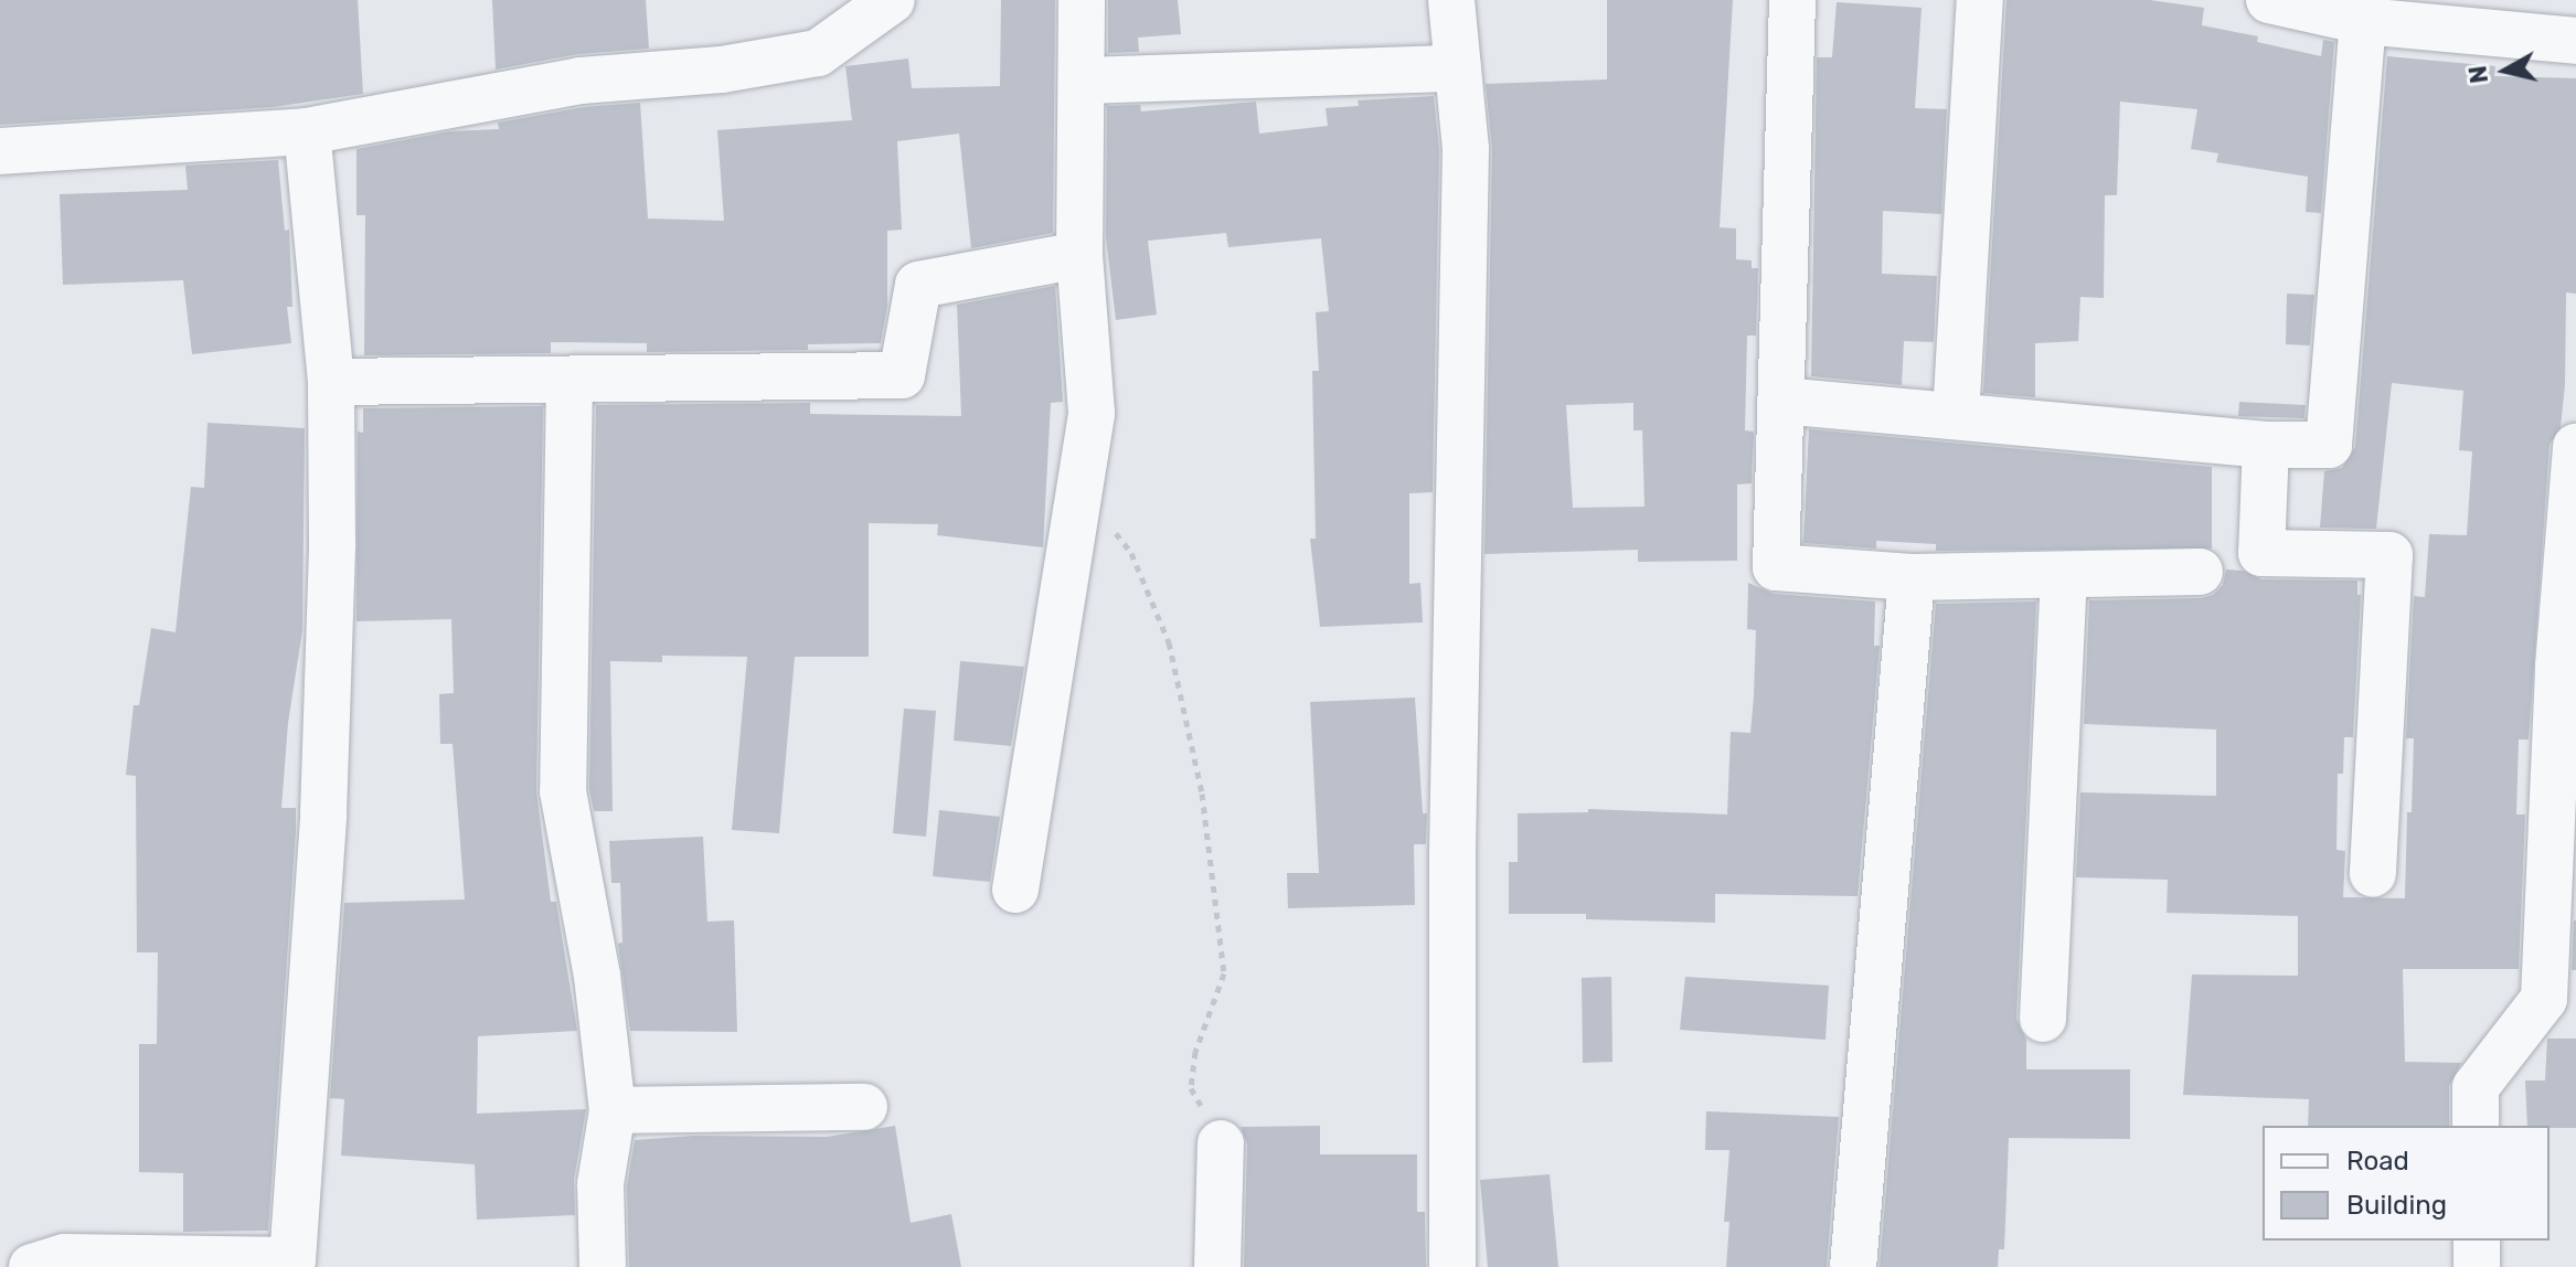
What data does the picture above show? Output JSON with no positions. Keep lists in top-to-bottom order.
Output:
{
  "legend": ["Road", "Building"],
  "north": "left"
}
